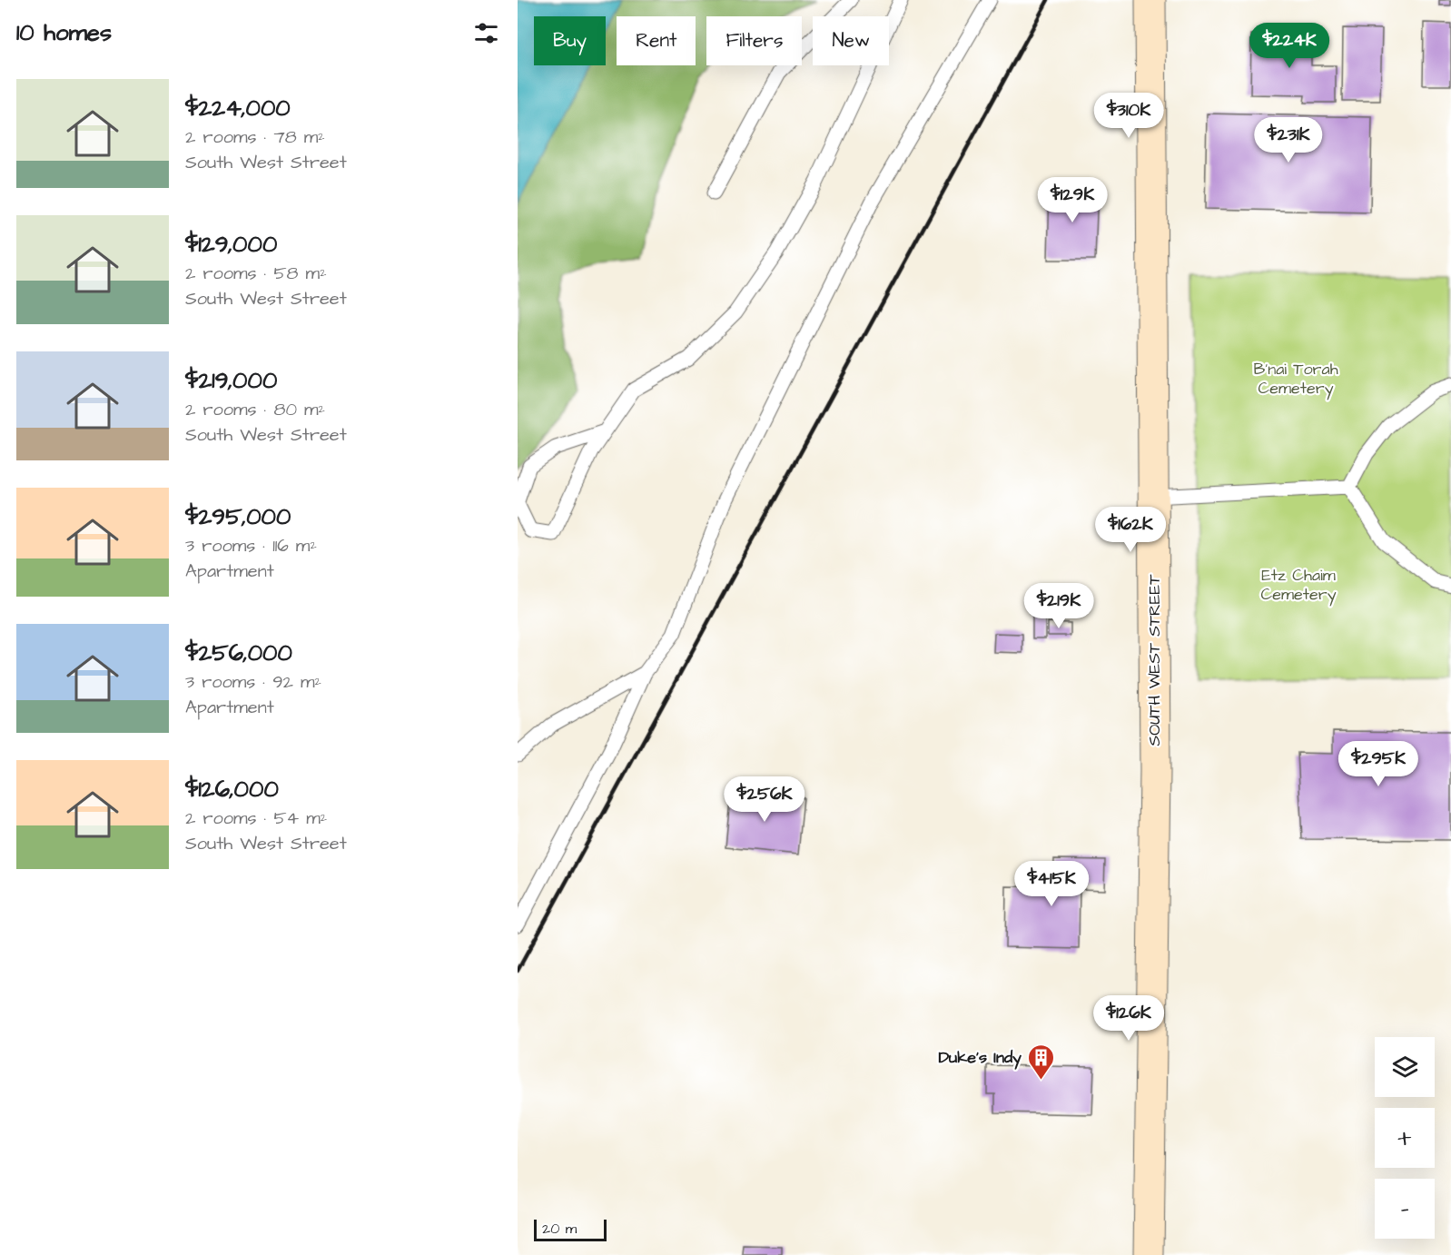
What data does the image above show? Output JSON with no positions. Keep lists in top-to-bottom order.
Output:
{
  "streets": {
    "main road": ["SOUTH WEST STREET"]
  },
  "parks": ["B'nai Torah Cemetery", "Etz Chaim Cemetery"],
  "places": {
    "building": ["Duke’s Indy"]
  },
  "scale_bar": "20 m",
  "page": {
    "heading": "10 homes",
    "chip": [
      "Buy",
      "Rent",
      "Filters",
      "New"
    ],
    "price": [
      "$224K",
      "$310K",
      "$231K",
      "$129K",
      "$162K",
      "$219K",
      "$295K",
      "$256K",
      "$415K",
      "$126K"
    ],
    "list": [
      {
        "name": "$224,000",
        "note": "2 rooms · 78 m² · South West Street"
      },
      {
        "name": "$129,000",
        "note": "2 rooms · 58 m² · South West Street"
      },
      {
        "name": "$219,000",
        "note": "2 rooms · 80 m² · South West Street"
      },
      {
        "name": "$295,000",
        "note": "3 rooms · 116 m² · Apartment"
      },
      {
        "name": "$256,000",
        "note": "3 rooms · 92 m² · Apartment"
      },
      {
        "name": "$126,000",
        "note": "2 rooms · 54 m² · South West Street"
      }
    ],
    "map_buttons": ["+", "−"],
    "scale": "20 m"
  }
}
